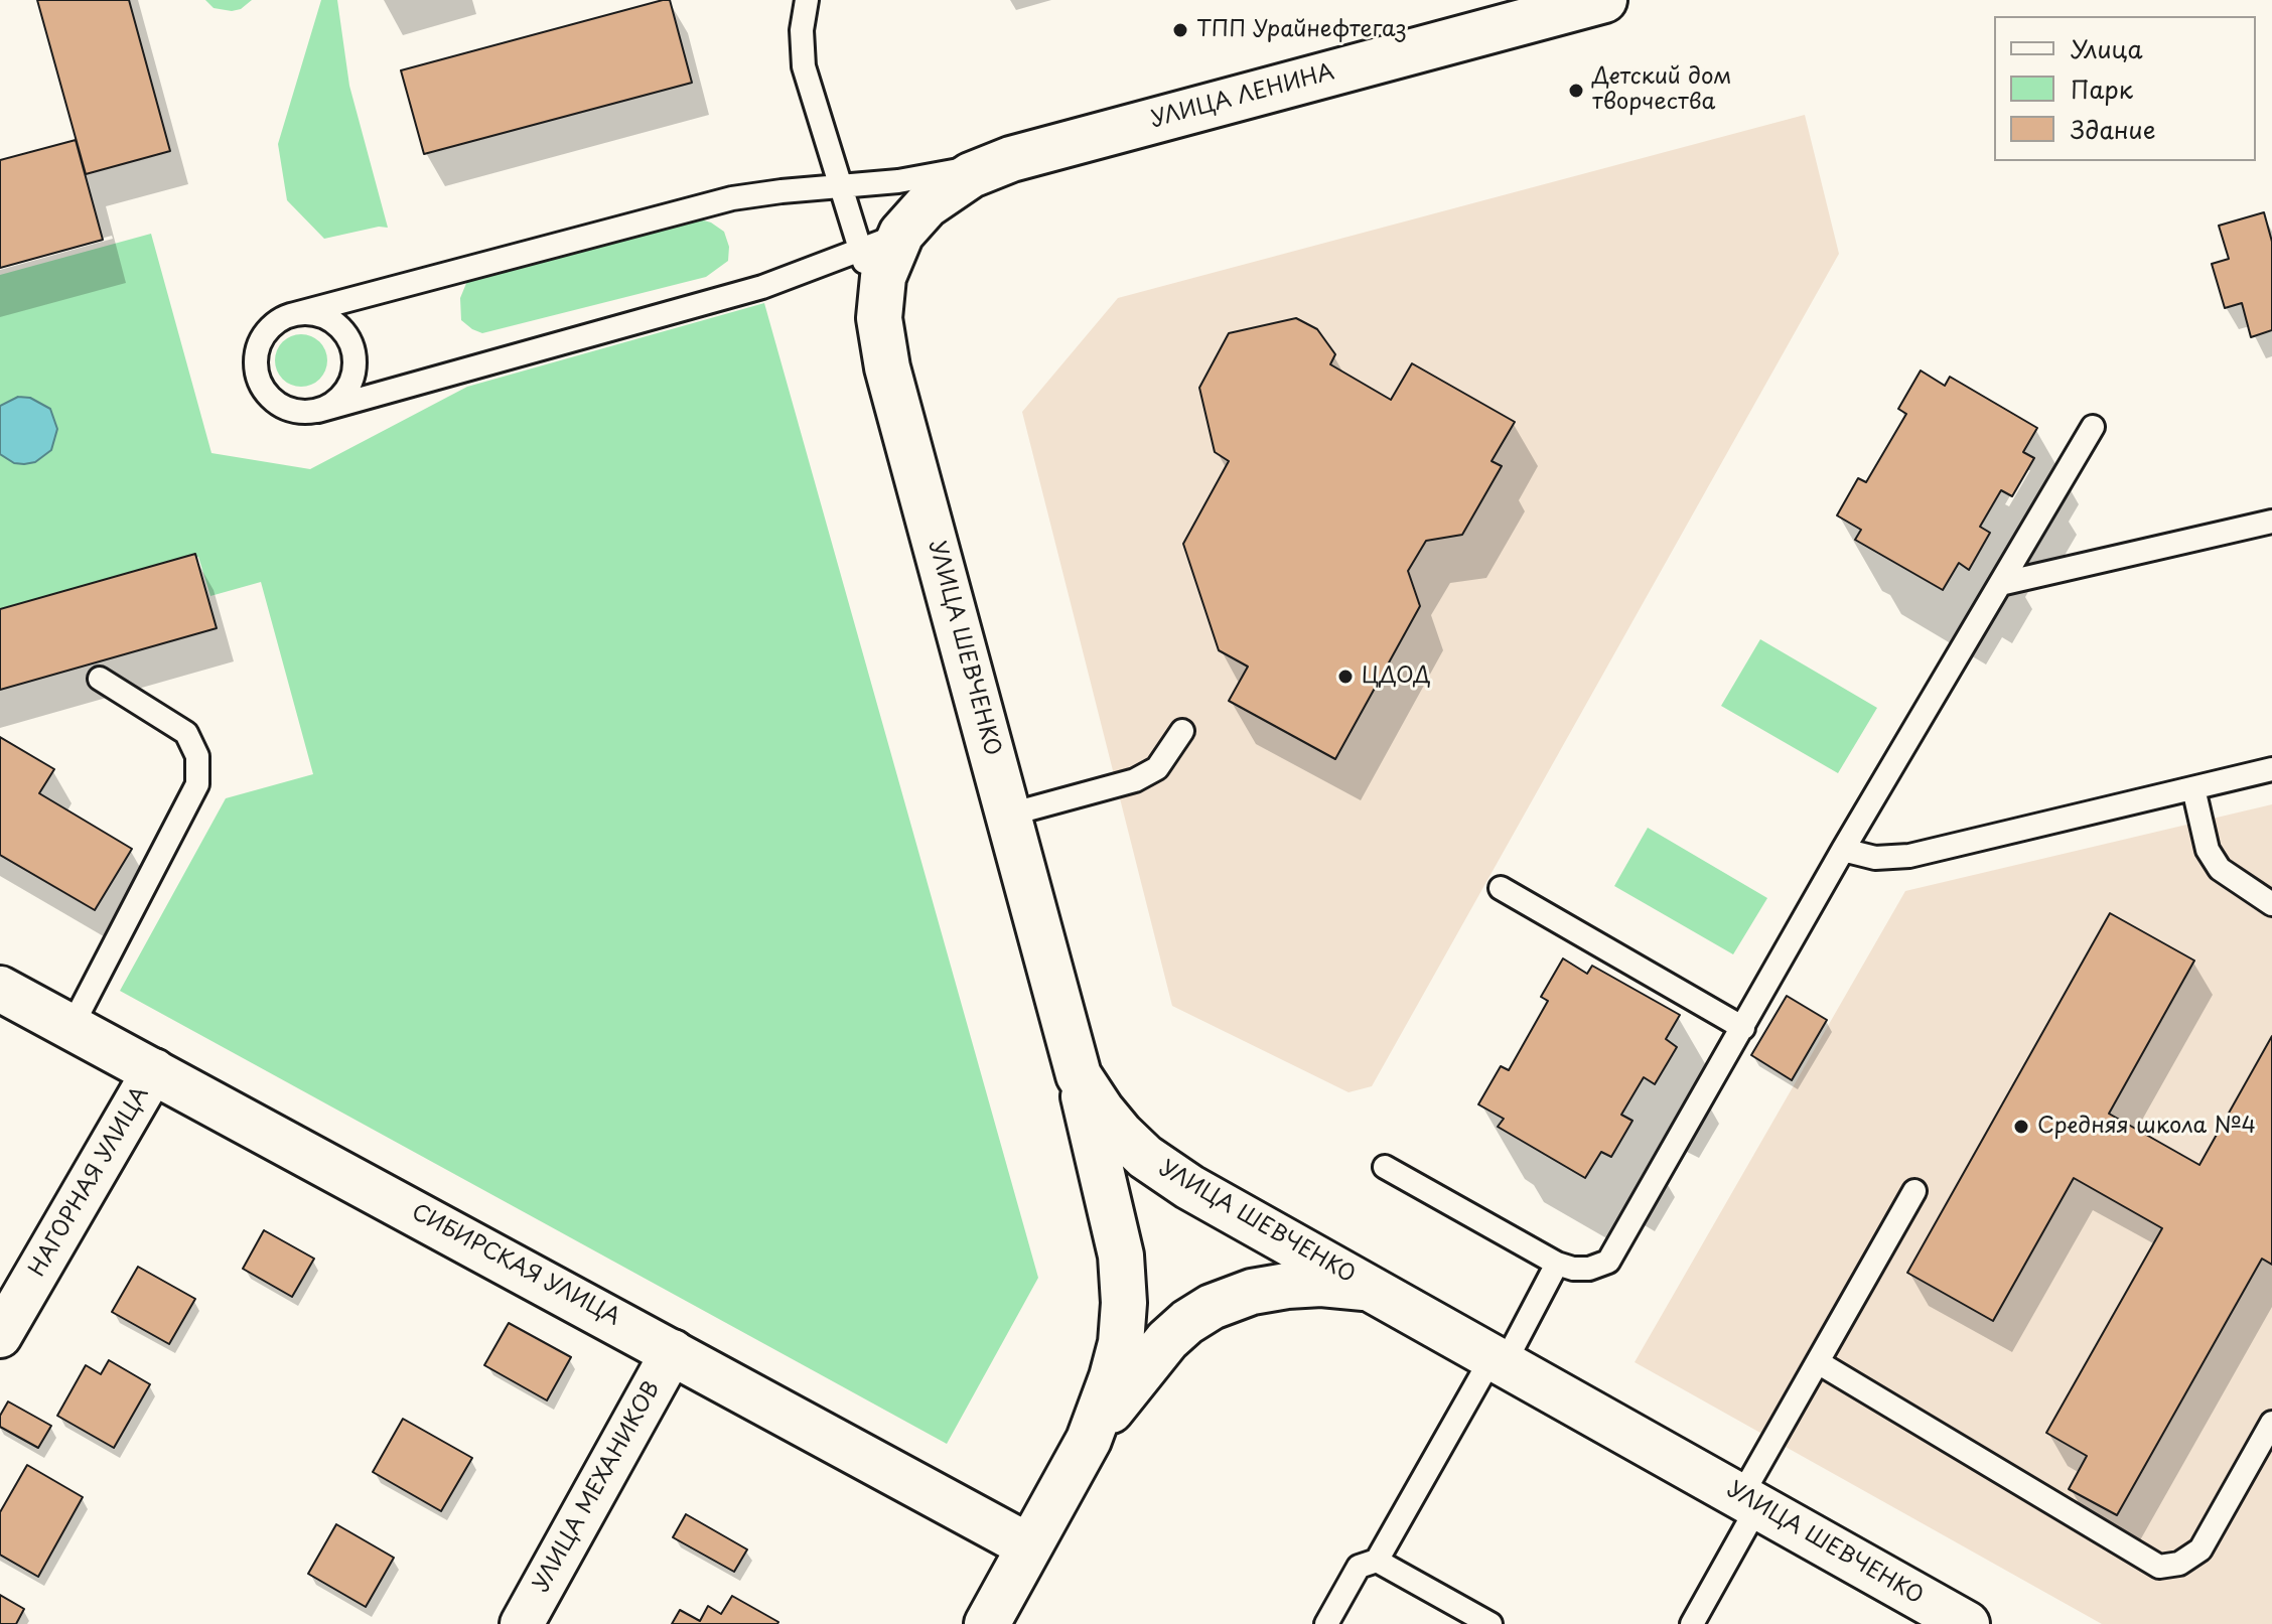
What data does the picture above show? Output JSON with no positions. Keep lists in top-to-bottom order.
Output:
{
  "streets": {
    "main road": ["УЛИЦА ЛЕНИНА", "УЛИЦА ШЕВЧЕНКО", "СИБИРСКАЯ УЛИЦА"],
    "street": ["НАГОРНАЯ УЛИЦА", "УЛИЦА МЕХАНИКОВ"]
  },
  "crossings": [
    ["УЛИЦА ЛЕНИНА", "УЛИЦА ШЕВЧЕНКО"],
    ["НАГОРНАЯ УЛИЦА", "СИБИРСКАЯ УЛИЦА"],
    ["СИБИРСКАЯ УЛИЦА", "УЛИЦА МЕХАНИКОВ"]
  ],
  "places": [
    "ТПП Урайнефтегаз",
    "Детский дом творчества",
    "ЦДОД",
    "Средняя школа №4"
  ],
  "legend": ["Улица", "Парк", "Здание"]
}
